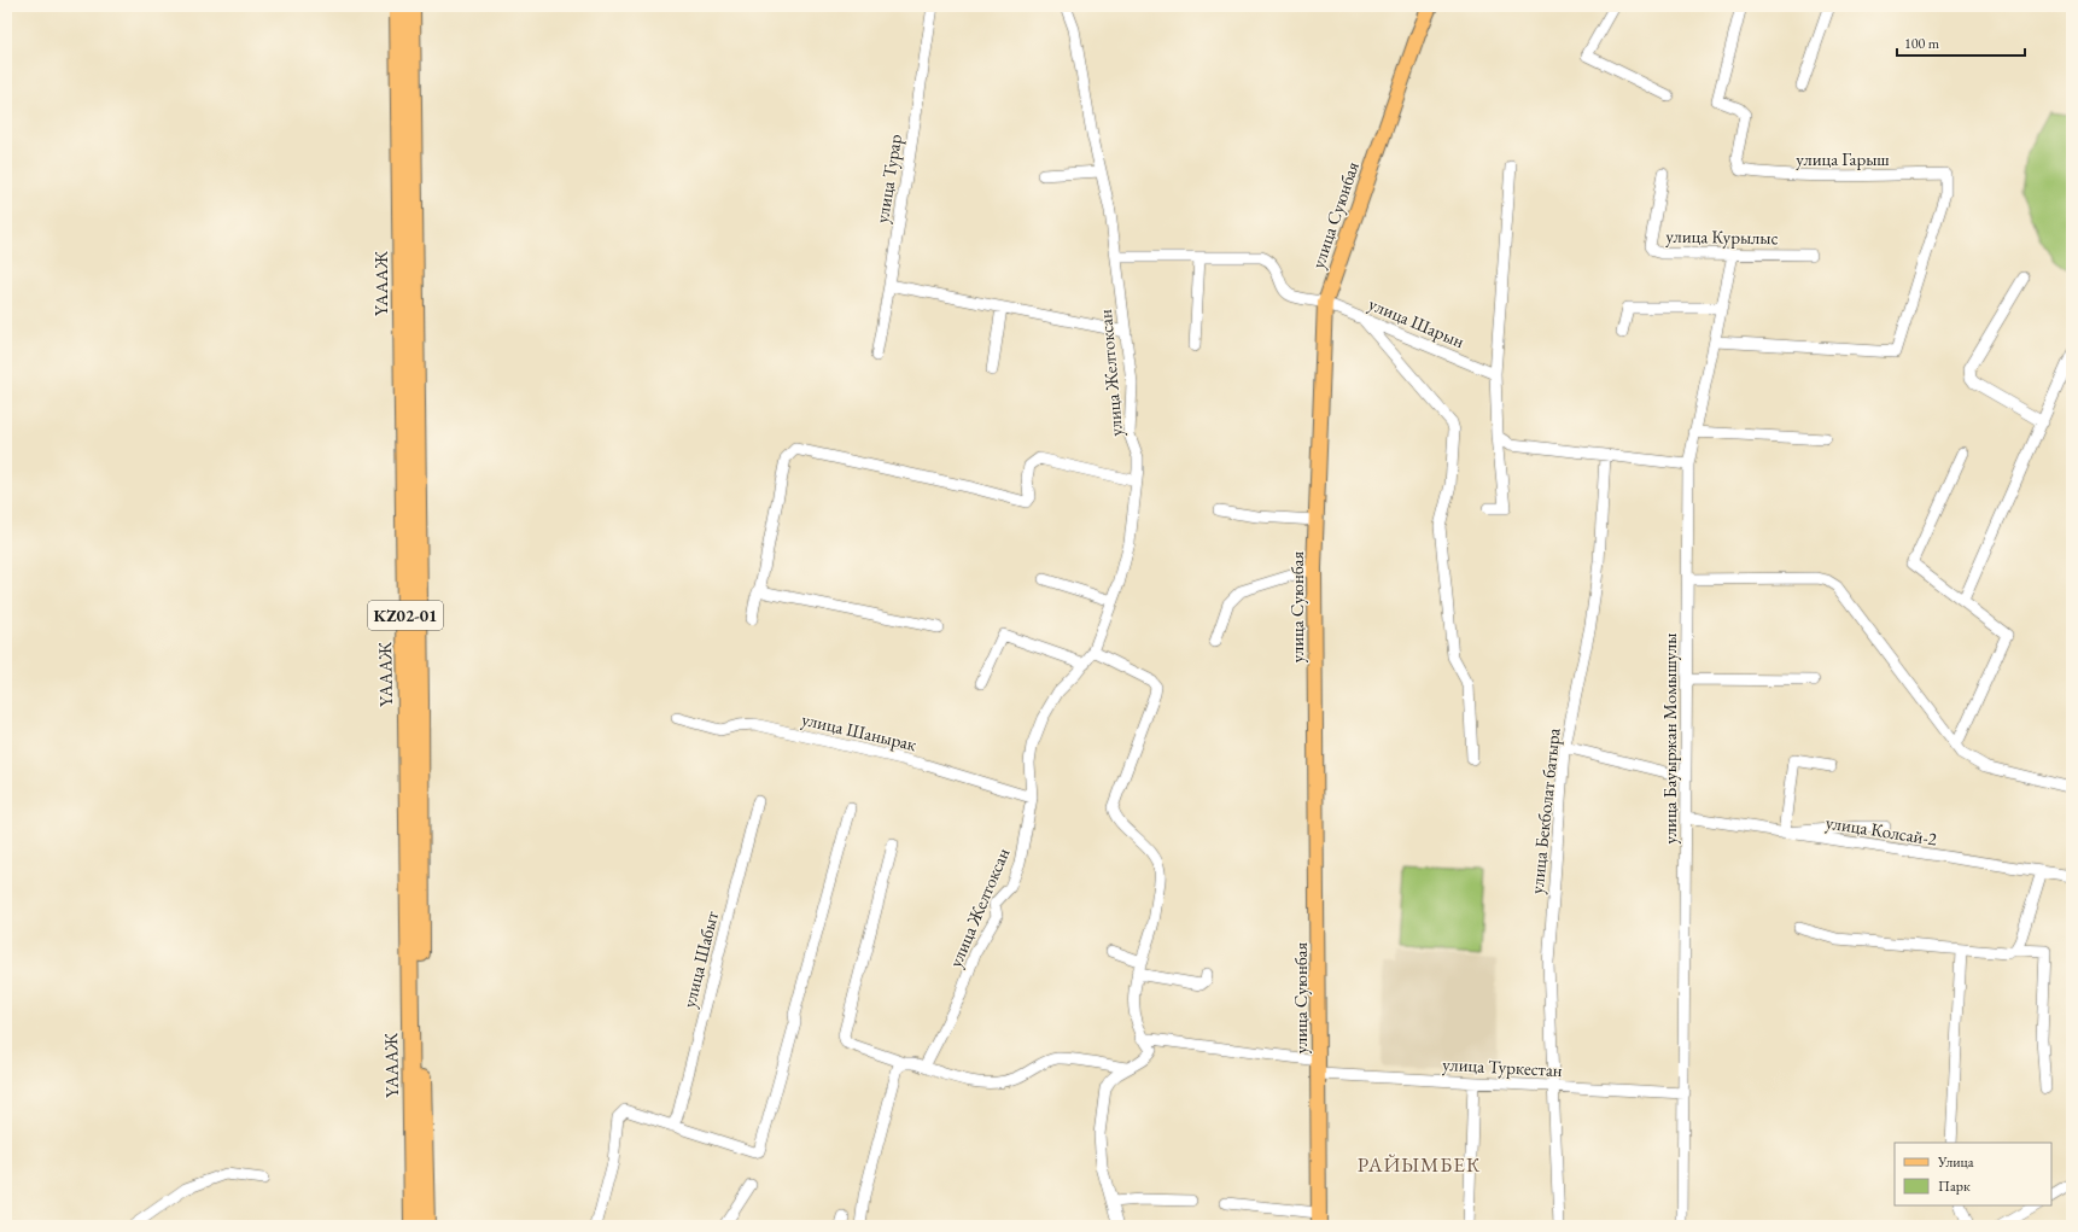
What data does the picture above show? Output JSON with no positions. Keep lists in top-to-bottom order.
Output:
{
  "streets": {
    "highway": ["ҮАААЖ", "KZ02-01"],
    "main road": ["улица Суюнбая"],
    "street": [
      "улица Гарыш",
      "улица Турар",
      "улица Курылыс",
      "улица Шарын",
      "улица Желтоксан",
      "улица Шанырак",
      "улица Бауыржан Момышулы",
      "улица Бекболат батыра",
      "улица Колсай-2",
      "улица Шабыт",
      "улица Туркестан"
    ]
  },
  "crossings": [
    ["улица Гарыш", "улица Бауыржан Момышулы"],
    ["улица Суюнбая", "улица Шарын"],
    ["улица Суюнбая", "улица Туркестан"],
    ["улица Курылыс", "улица Бауыржан Момышулы"],
    ["улица Желтоксан", "улица Шанырак"],
    ["улица Бауыржан Момышулы", "улица Колсай-2"],
    ["улица Бауыржан Момышулы", "улица Туркестан"],
    ["улица Бекболат батыра", "улица Туркестан"]
  ],
  "districts": ["РАЙЫМБЕК"],
  "legend": ["Улица", "Парк"],
  "scale_bar": "100 m"
}
